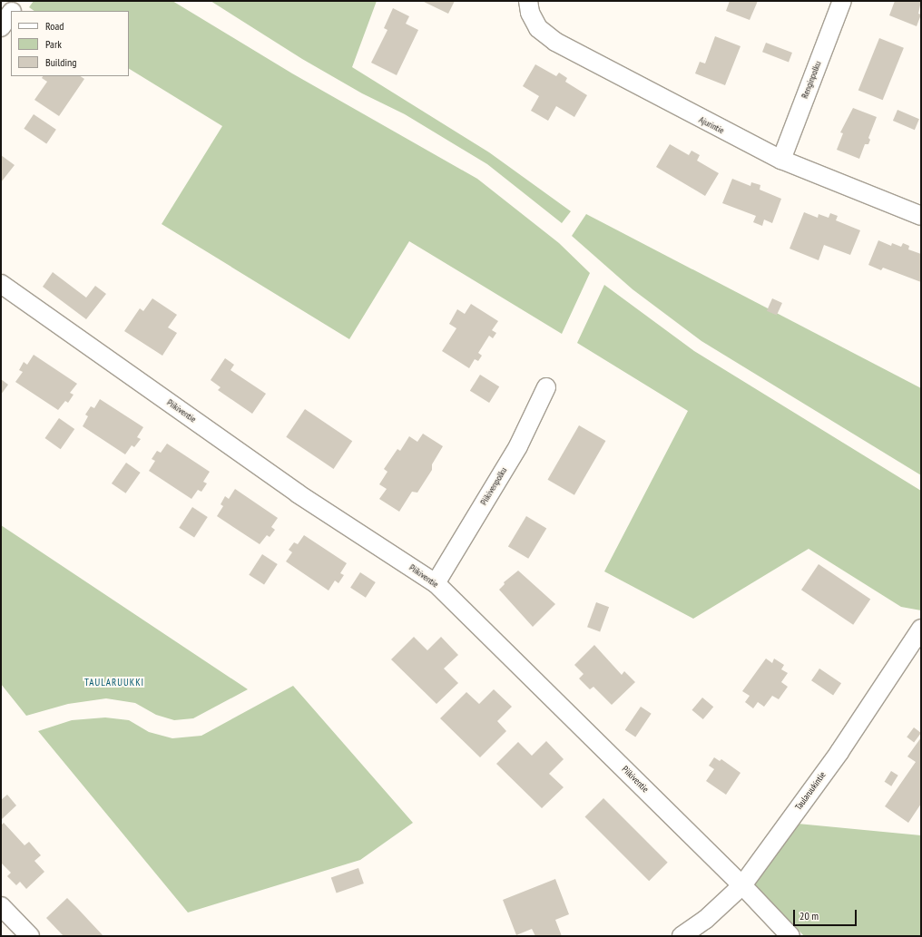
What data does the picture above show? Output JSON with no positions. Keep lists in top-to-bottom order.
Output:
{
  "streets": {
    "street": [
      "Renginpolku",
      "Ajurintie",
      "Piikiventie",
      "Piikivenpolku",
      "Taularuukintie"
    ]
  },
  "crossings": [
    ["Renginpolku", "Ajurintie"],
    ["Piikiventie", "Piikivenpolku"],
    ["Piikiventie", "Taularuukintie"]
  ],
  "districts": ["TAULARUUKKI"],
  "legend": ["Road", "Park", "Building"],
  "scale_bar": "20 m"
}
